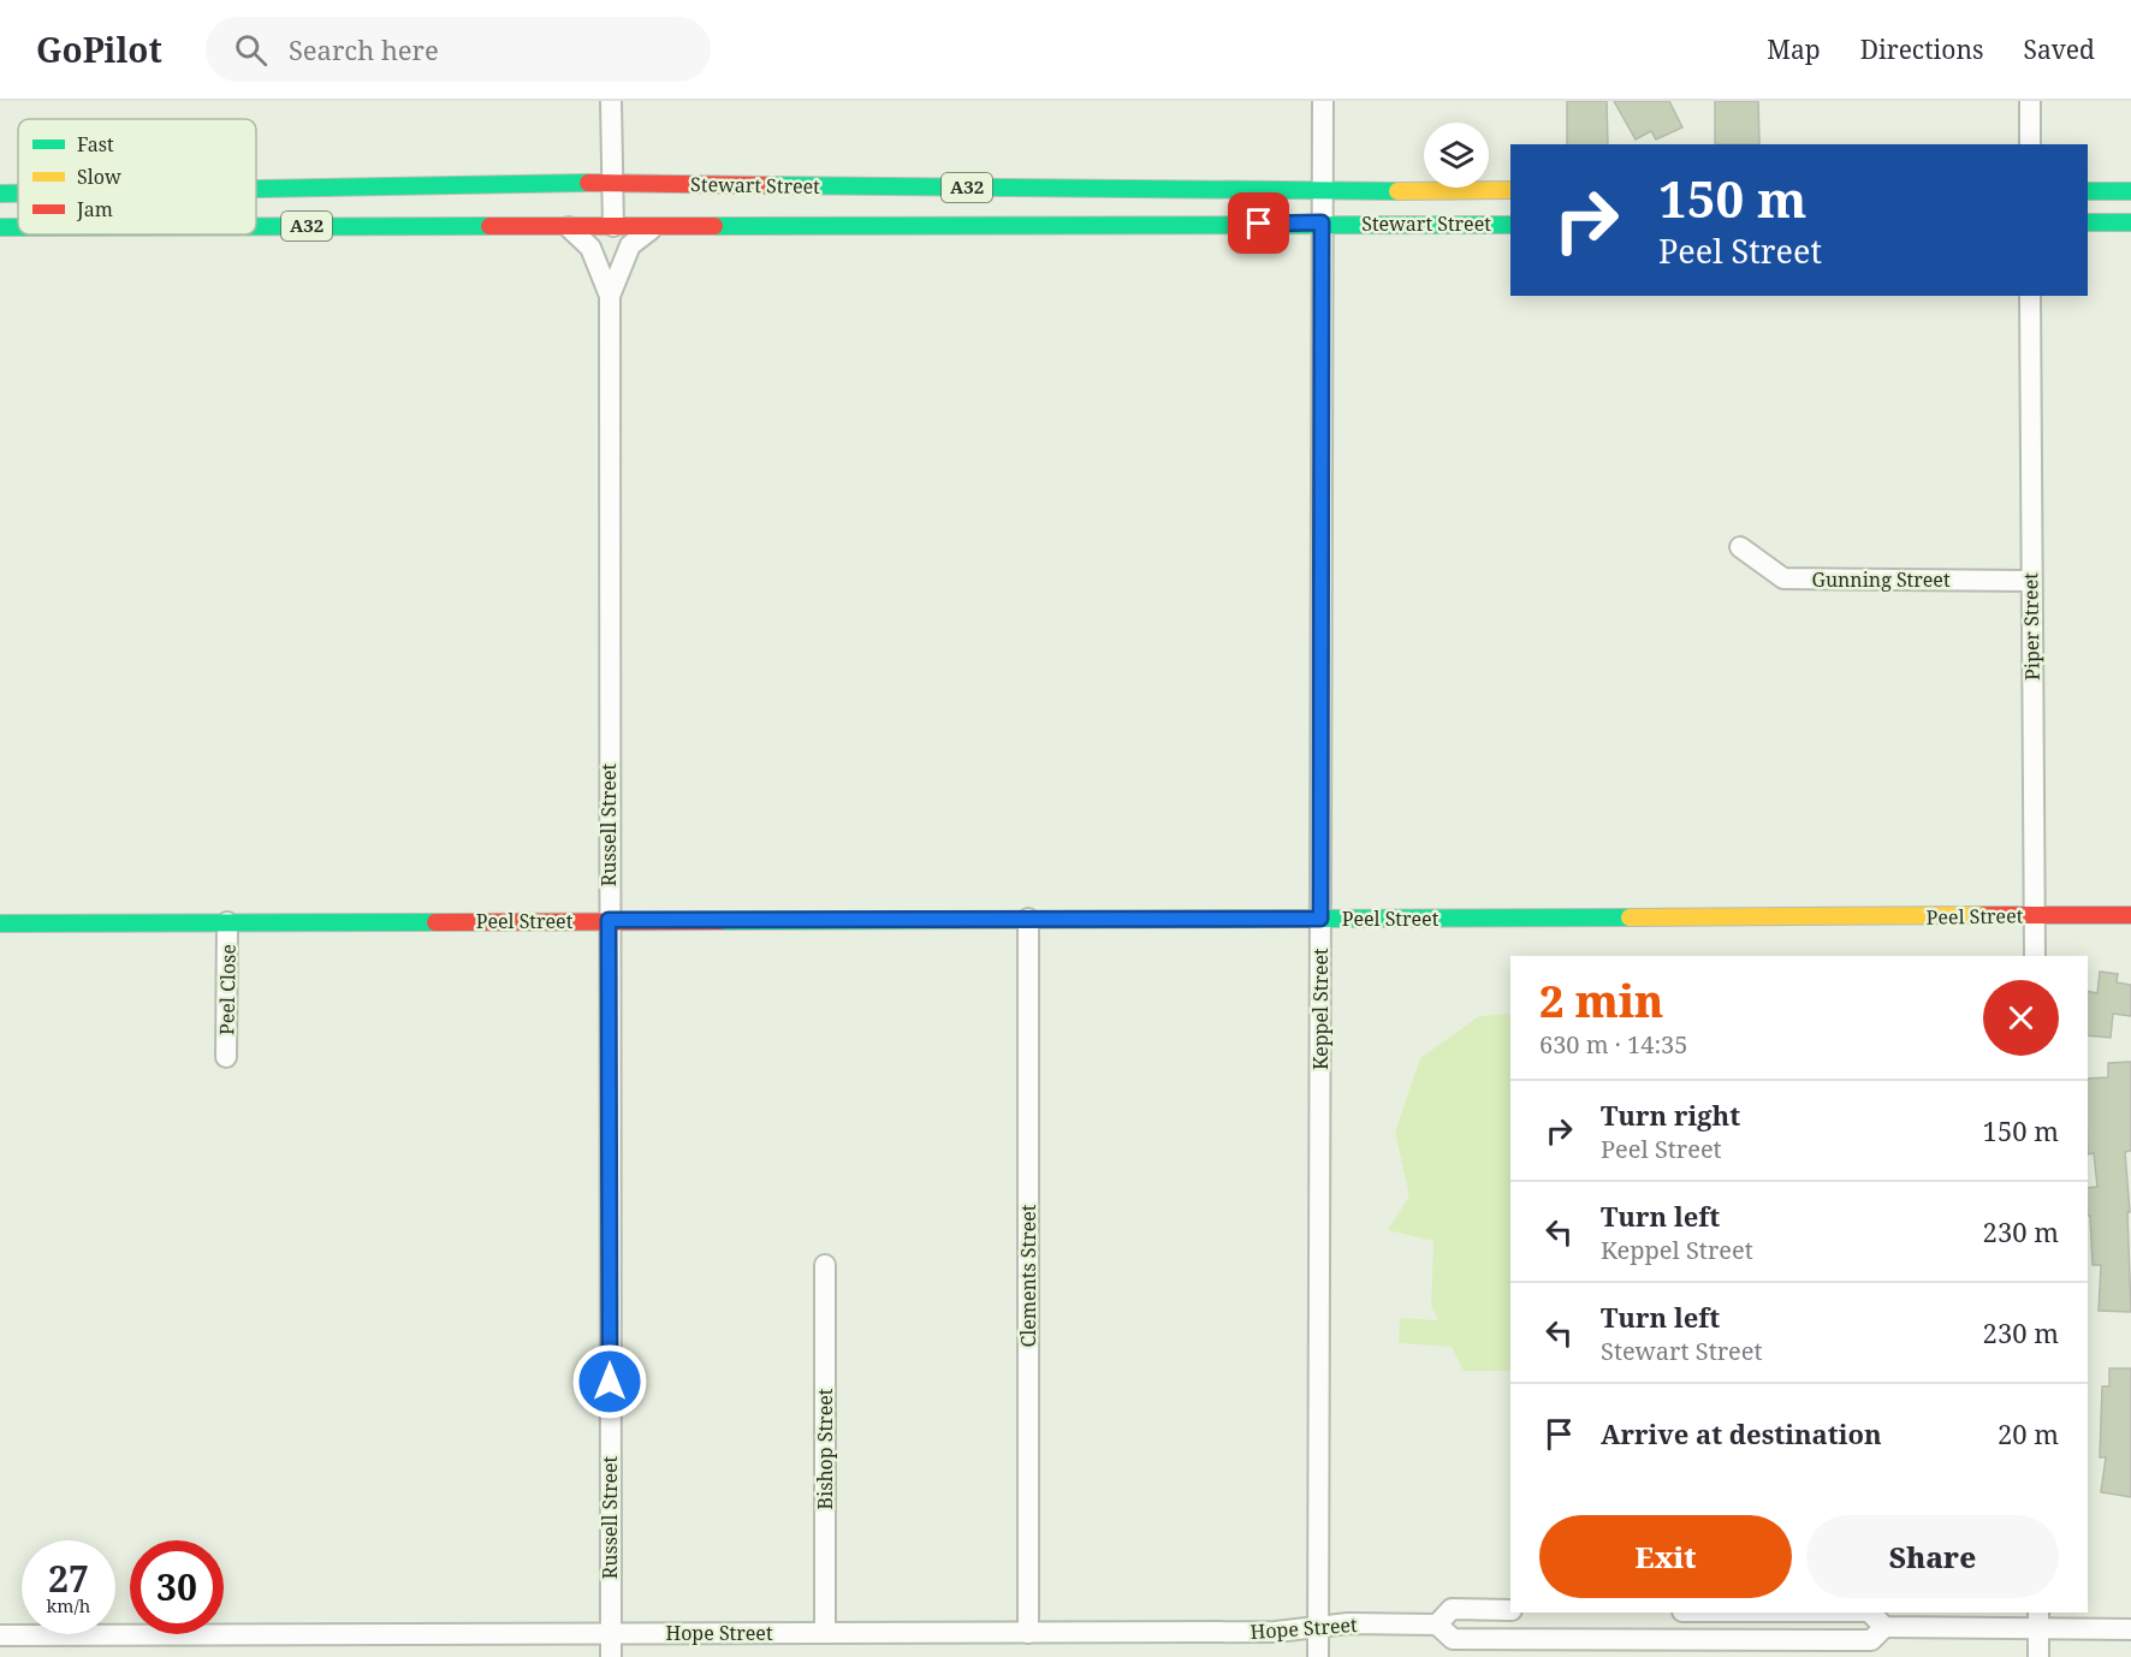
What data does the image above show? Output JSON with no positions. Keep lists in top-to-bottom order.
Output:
{
  "streets": {
    "main road": ["Stewart Street", "A32", "Peel Street"],
    "street": [
      "Gunning Street",
      "Piper Street",
      "Russell Street",
      "Peel Close",
      "Keppel Street",
      "Clements Street",
      "Bishop Street",
      "Hope Street"
    ]
  },
  "crossings": [
    ["Stewart Street", "Russell Street"],
    ["Stewart Street", "Keppel Street"],
    ["Gunning Street", "Piper Street"],
    ["Piper Street", "Peel Street"],
    ["Russell Street", "Peel Street"],
    ["Russell Street", "Hope Street"],
    ["Peel Street", "Peel Close"],
    ["Peel Street", "Keppel Street"],
    ["Peel Street", "Clements Street"],
    ["Keppel Street", "Hope Street"],
    ["Clements Street", "Hope Street"],
    ["Bishop Street", "Hope Street"]
  ],
  "legend": ["Fast", "Slow", "Jam"],
  "page": {
    "header": "GoPilot",
    "search": "Search here",
    "nav": ["Map", "Directions", "Saved"],
    "turn": ["150 m", "Peel Street"],
    "heading": ["2 min", "630 m · 14:35"],
    "list": [
      {
        "name": "Turn right",
        "note": "Peel Street",
        "value": "150 m"
      },
      {
        "name": "Turn left",
        "note": "Keppel Street",
        "value": "230 m"
      },
      {
        "name": "Turn left",
        "note": "Stewart Street",
        "value": "230 m"
      },
      {
        "name": "Arrive at destination",
        "value": "20 m"
      }
    ],
    "buttons": ["Exit", "Share"],
    "speed": "27 km/h",
    "limit": "30"
  }
}
